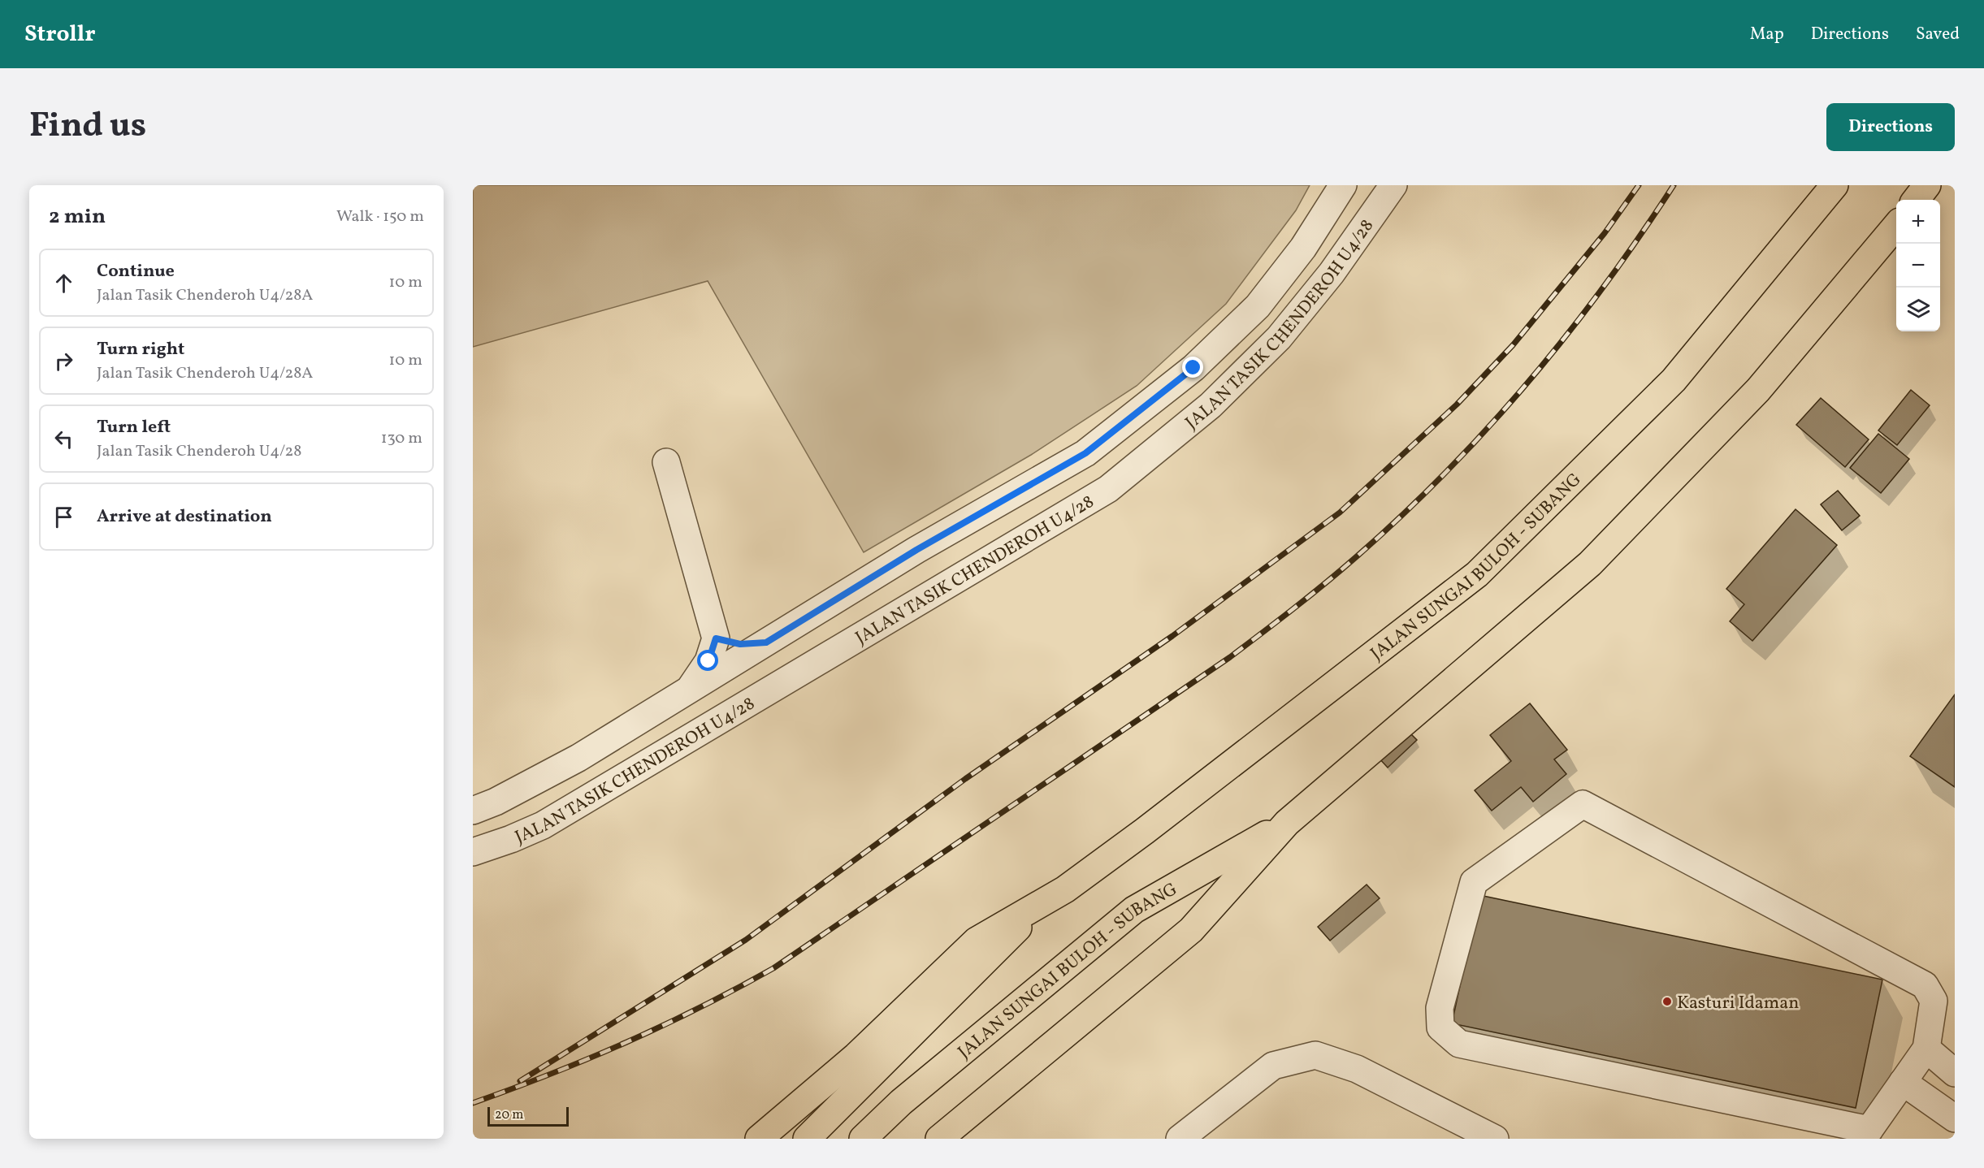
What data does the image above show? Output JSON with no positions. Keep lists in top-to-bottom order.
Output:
{
  "streets": {
    "highway": ["JALAN SUNGAI BULOH - SUBANG"],
    "street": ["JALAN TASIK CHENDEROH U4/28"]
  },
  "places": ["Kasturi Idaman"],
  "scale_bar": "20 m",
  "page": {
    "header": "Strollr",
    "nav": ["Map", "Directions", "Saved"],
    "title": "Find us",
    "buttons": "Directions",
    "heading": ["2 min", "Walk · 150 m"],
    "map_buttons": ["+", "−"],
    "list": [
      ["Continue", "Jalan Tasik Chenderoh U4/28A", "10 m"],
      ["Turn right", "Jalan Tasik Chenderoh U4/28A", "10 m"],
      ["Turn left", "Jalan Tasik Chenderoh U4/28", "130 m"],
      "Arrive at destination"
    ],
    "scale": "20 m"
  }
}
